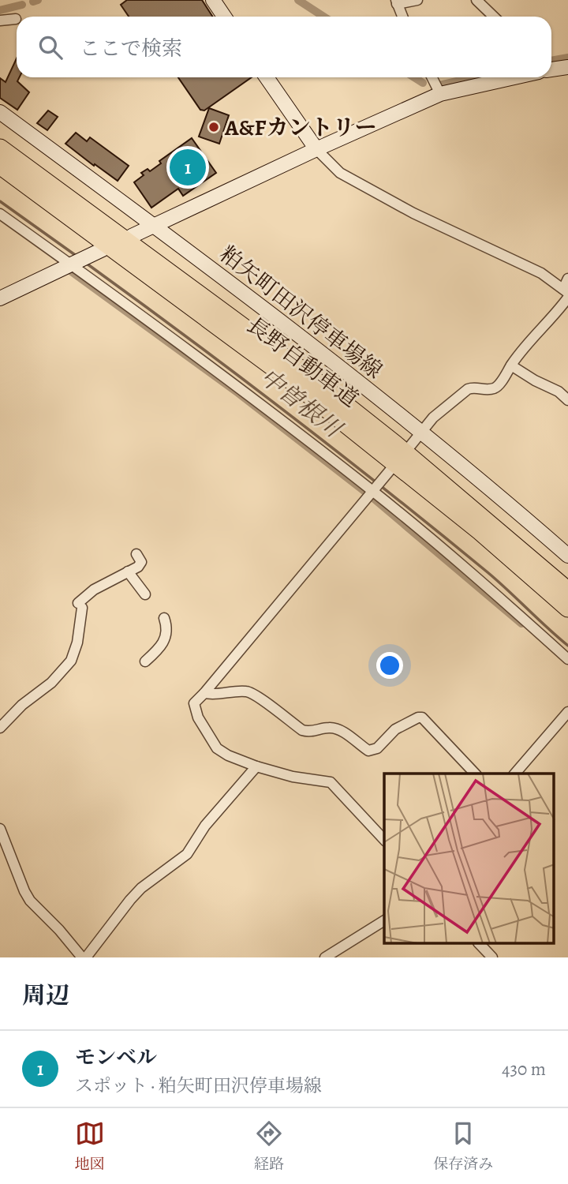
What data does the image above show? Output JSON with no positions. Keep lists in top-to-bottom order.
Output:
{
  "streets": {
    "highway": ["長野自動車道"],
    "main road": ["粕矢町田沢停車場線"]
  },
  "water": ["中曽根川"],
  "places": ["A&Fカントリー"],
  "page": {
    "search": "ここで検索",
    "pins": "1",
    "heading": "周辺",
    "list": [
      {
        "mark": "1",
        "name": "モンベル",
        "note": "スポット · 粕矢町田沢停車場線",
        "value": "430 m"
      }
    ],
    "nav": ["地図", "経路", "保存済み"]
  }
}
